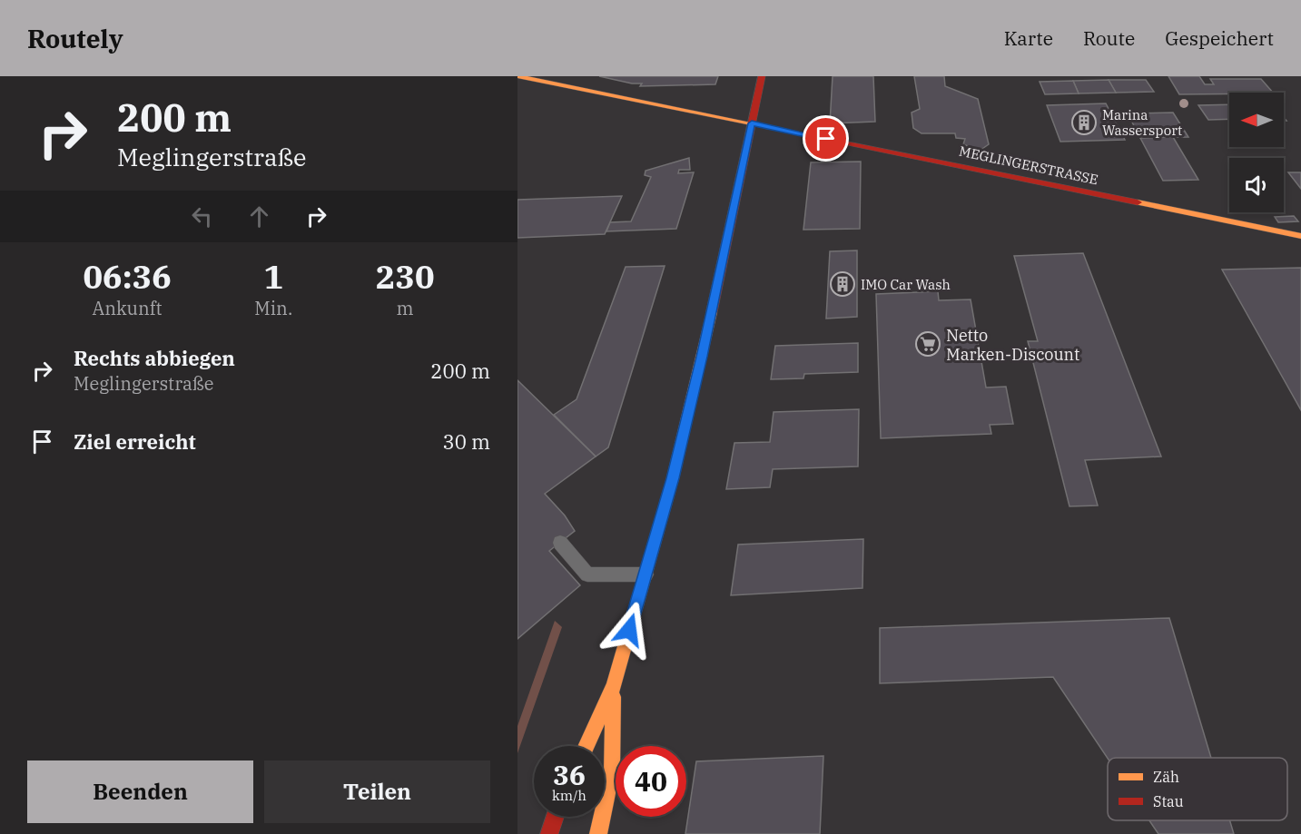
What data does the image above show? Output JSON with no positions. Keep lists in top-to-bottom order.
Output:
{
  "streets": {
    "street": ["MEGLINGERSTRASSE"]
  },
  "places": {
    "building": ["Marina Wassersport", "IMO Car Wash"],
    "supermarket": ["Netto Marken-Discount"]
  },
  "legend": ["Zäh", "Stau"],
  "north": "left",
  "page": {
    "header": "Routely",
    "nav": ["Karte", "Route", "Gespeichert"],
    "turn": ["200 m", "Meglingerstraße"],
    "eta": [
      "06:36",
      "Ankunft",
      "1",
      "Min.",
      "230",
      "m"
    ],
    "list": [
      {
        "name": "Rechts abbiegen",
        "note": "Meglingerstraße",
        "value": "200 m"
      },
      {
        "name": "Ziel erreicht",
        "value": "30 m"
      }
    ],
    "speed": "36 km/h",
    "limit": "40",
    "buttons": ["Beenden", "Teilen"]
  }
}
